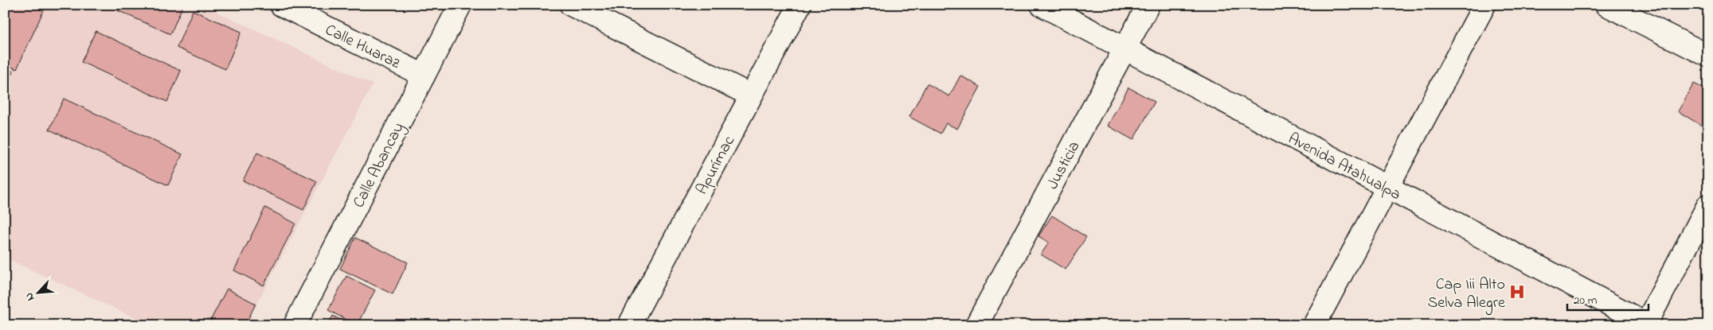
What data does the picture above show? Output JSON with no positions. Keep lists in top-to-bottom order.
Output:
{
  "streets": {
    "street": [
      "Calle Huaraz",
      "Calle Abancay",
      "Apurímac",
      "Justicia",
      "Avenida Atahualpa"
    ]
  },
  "crossings": [
    ["Calle Huaraz", "Calle Abancay"],
    ["Justicia", "Avenida Atahualpa"]
  ],
  "places": {
    "hospital": ["Cap Iii Alto Selva Alegre"]
  },
  "scale_bar": "20 m",
  "north": "bottom left"
}
